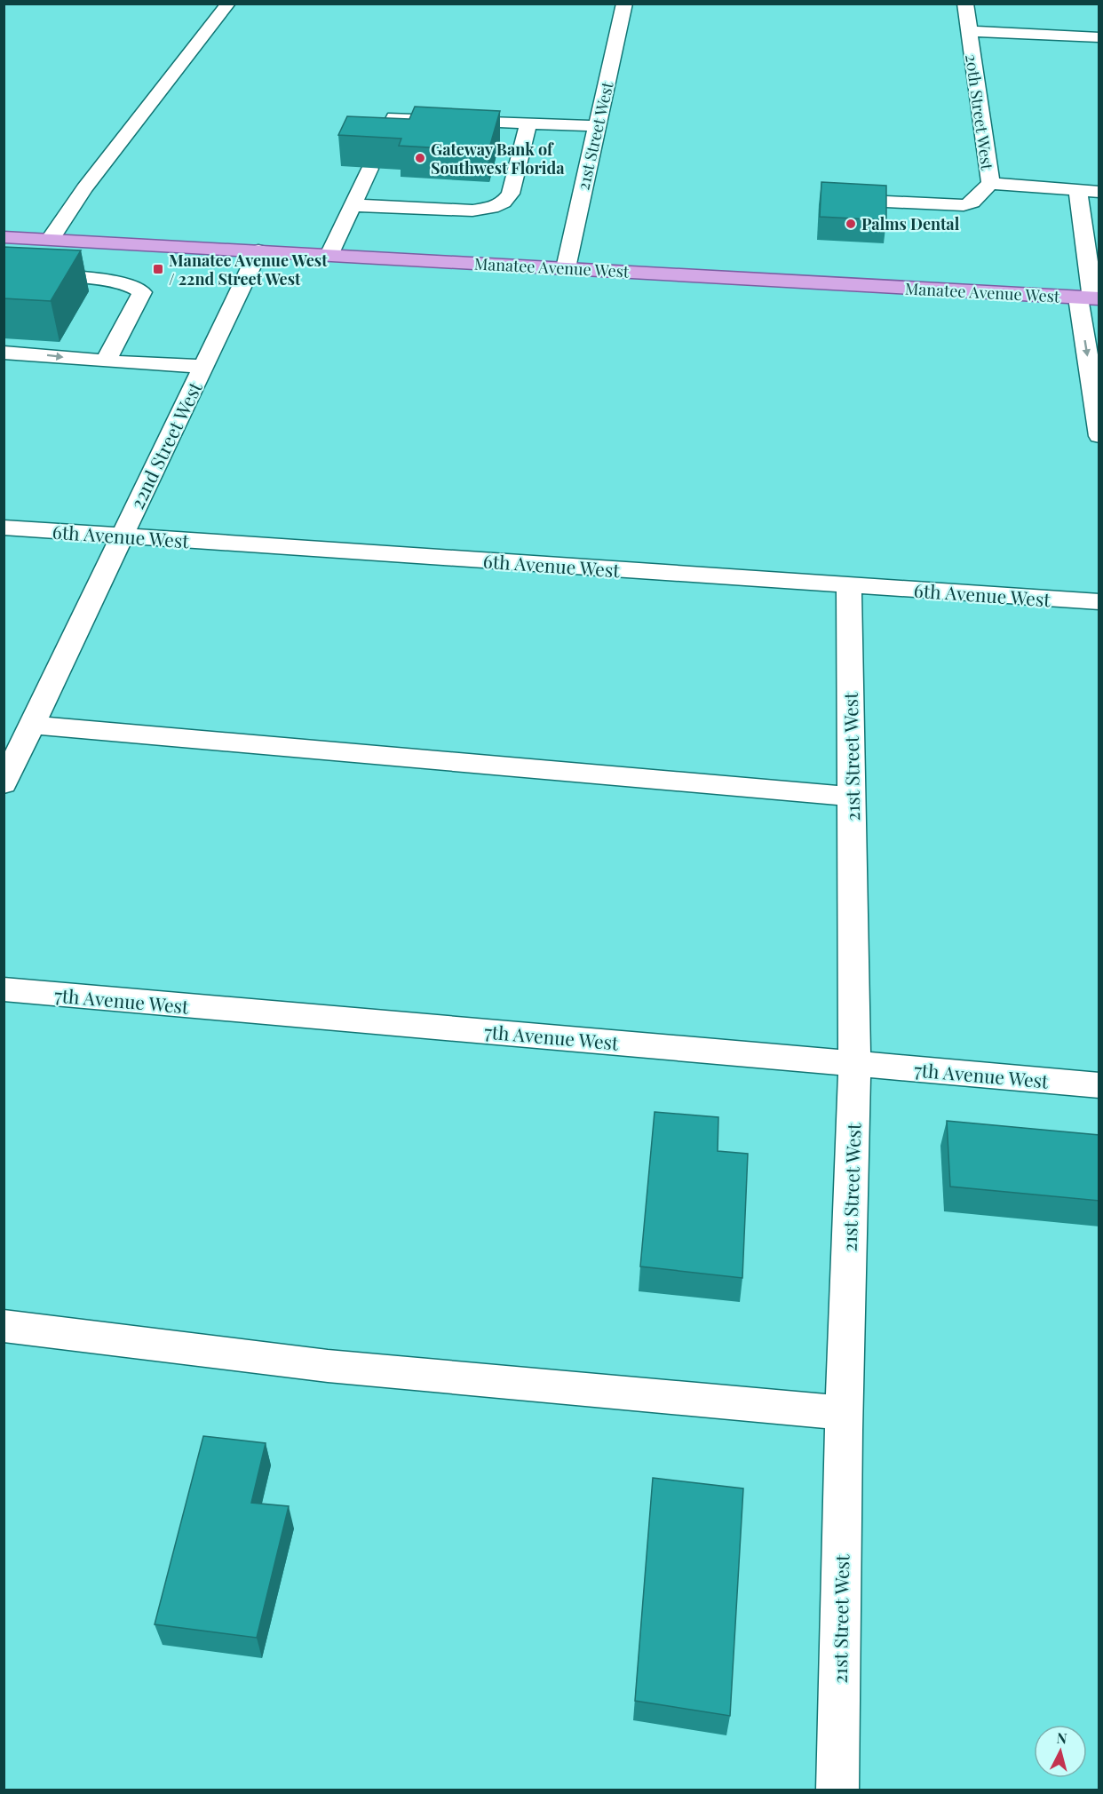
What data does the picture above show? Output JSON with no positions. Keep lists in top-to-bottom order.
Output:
{
  "streets": {
    "main road": ["Manatee Avenue West"],
    "street": [
      "20th Street West",
      "21st Street West",
      "22nd Street West",
      "6th Avenue West",
      "7th Avenue West"
    ]
  },
  "crossings": [
    ["21st Street West", "Manatee Avenue West"],
    ["21st Street West", "6th Avenue West"],
    ["21st Street West", "7th Avenue West"],
    ["Manatee Avenue West", "22nd Street West"],
    ["22nd Street West", "6th Avenue West"]
  ],
  "places": {
    "other": ["Gateway Bank of Southwest Florida", "Palms Dental"],
    "transit": ["Manatee Avenue West / 22nd Street West"]
  },
  "north": "top"
}
